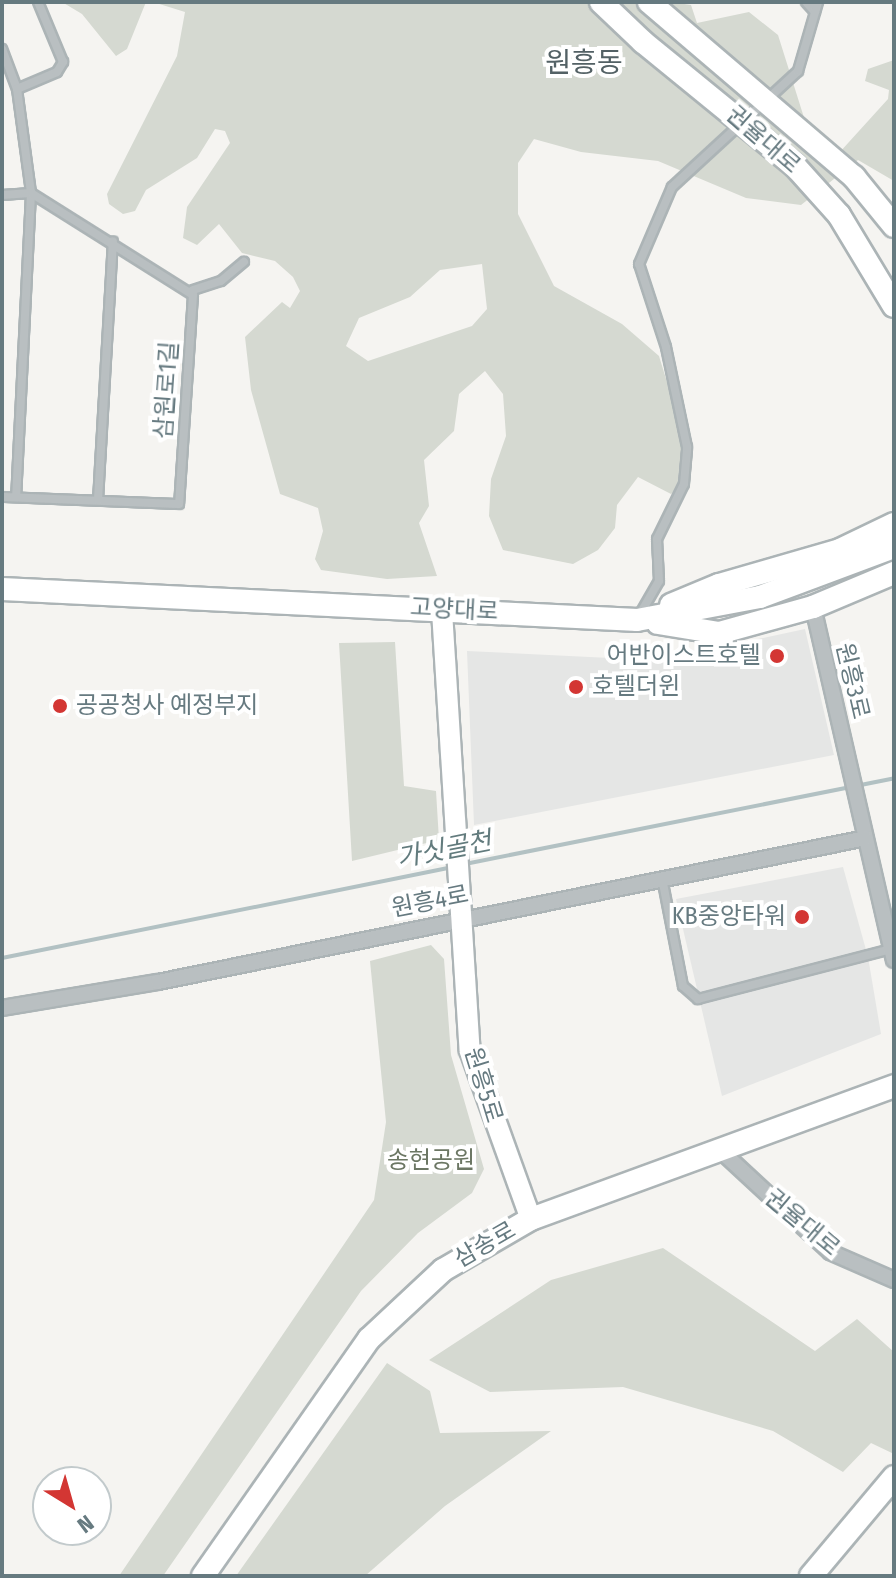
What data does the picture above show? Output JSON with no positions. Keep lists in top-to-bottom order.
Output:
{
  "streets": {
    "main road": [
      "권율대로",
      "고양대로",
      "원흥5로",
      "삼송로"
    ],
    "street": ["삼원로1길", "원흥3로", "원흥4로"]
  },
  "crossings": [
    ["권율대로", "삼송로"],
    ["고양대로", "원흥5로"],
    ["원흥3로", "원흥4로"],
    ["원흥4로", "원흥5로"],
    ["원흥5로", "삼송로"]
  ],
  "districts": ["원흥동"],
  "water": ["가싯골천"],
  "parks": ["송현공원"],
  "places": [
    "어반이스트호텔",
    "호텔더윈",
    "공공청사 예정부지",
    "KB중앙타워"
  ],
  "north": "bottom right"
}
